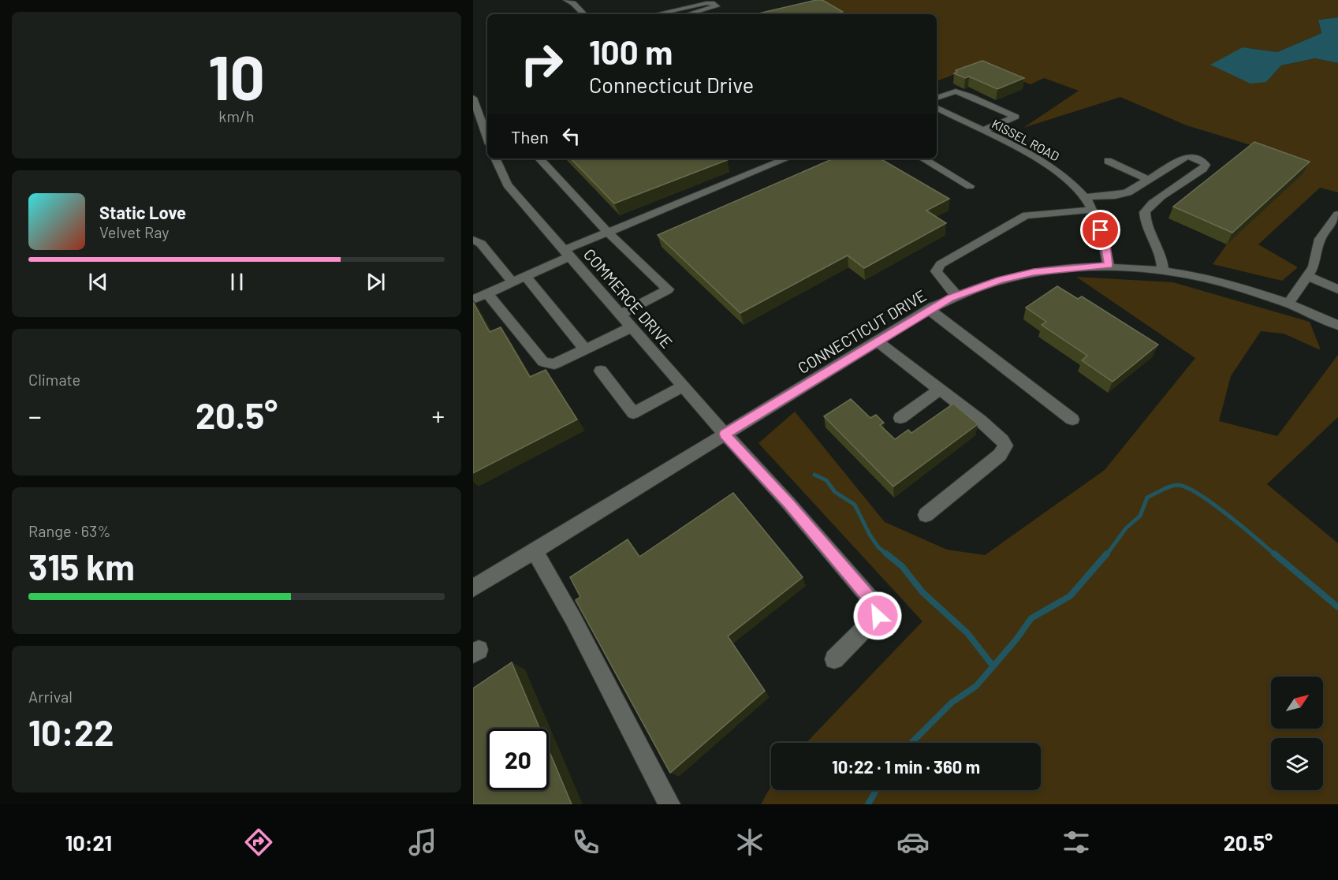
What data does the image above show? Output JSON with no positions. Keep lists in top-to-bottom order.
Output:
{
  "streets": {
    "street": ["KISSEL ROAD", "COMMERCE DRIVE", "CONNECTICUT DRIVE"]
  },
  "crossings": [
    ["KISSEL ROAD", "CONNECTICUT DRIVE"],
    ["COMMERCE DRIVE", "CONNECTICUT DRIVE"]
  ],
  "north": "top right",
  "page": {
    "tile": [
      ["10", "km/h"],
      "Climate",
      ["Range · 63%", "315 km"],
      ["Arrival", "10:22"]
    ],
    "turn": ["100 m", "Connecticut Drive"],
    "then": "Then",
    "song": ["Static Love", "Velvet Ray"],
    "heat": ["−", "20.5°", "+"],
    "limit": "20",
    "trip": "10:22 · 1 min · 360 m",
    "tabs": ["10:21", "20.5°"]
  }
}
